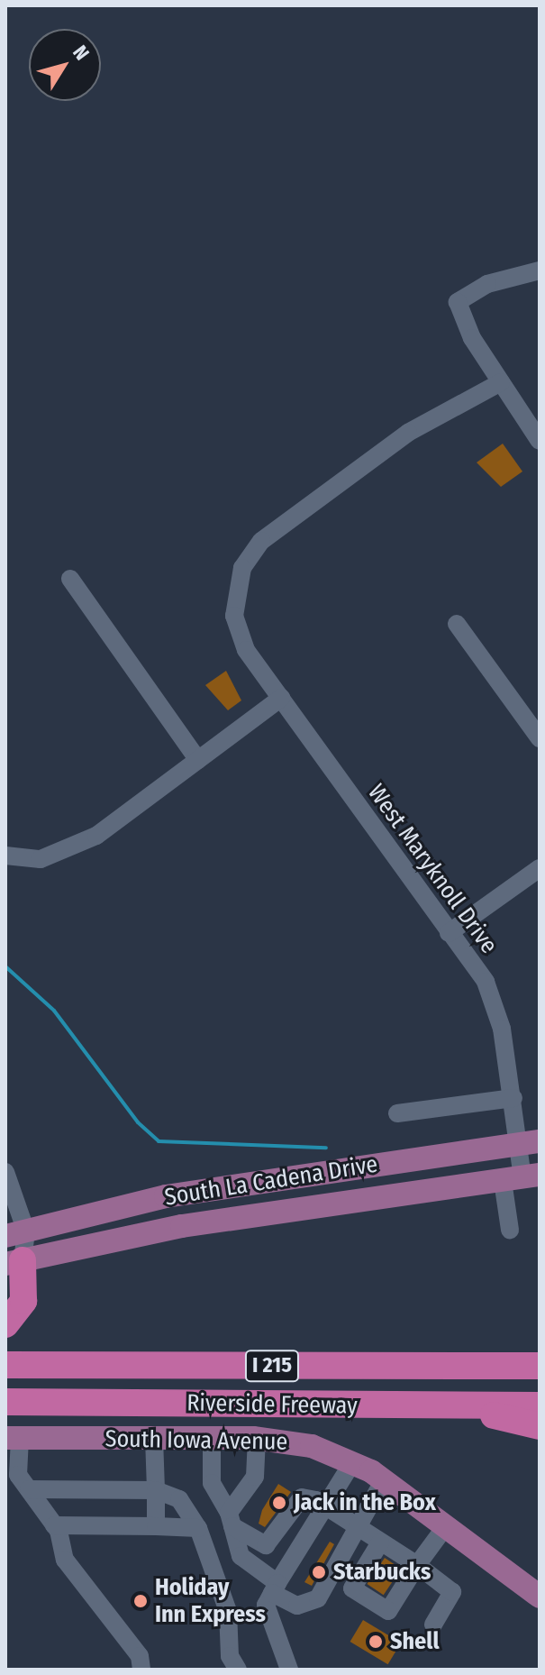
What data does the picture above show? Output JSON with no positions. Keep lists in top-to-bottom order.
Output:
{
  "streets": {
    "highway": ["I 215", "Riverside Freeway"],
    "main road": ["South La Cadena Drive", "South Iowa Avenue"],
    "street": ["West Maryknoll Drive"]
  },
  "crossings": [
    ["West Maryknoll Drive", "South La Cadena Drive"]
  ],
  "places": [
    "Jack in the Box",
    "Starbucks",
    "Holiday Inn Express",
    "Shell"
  ],
  "north": "top right"
}
